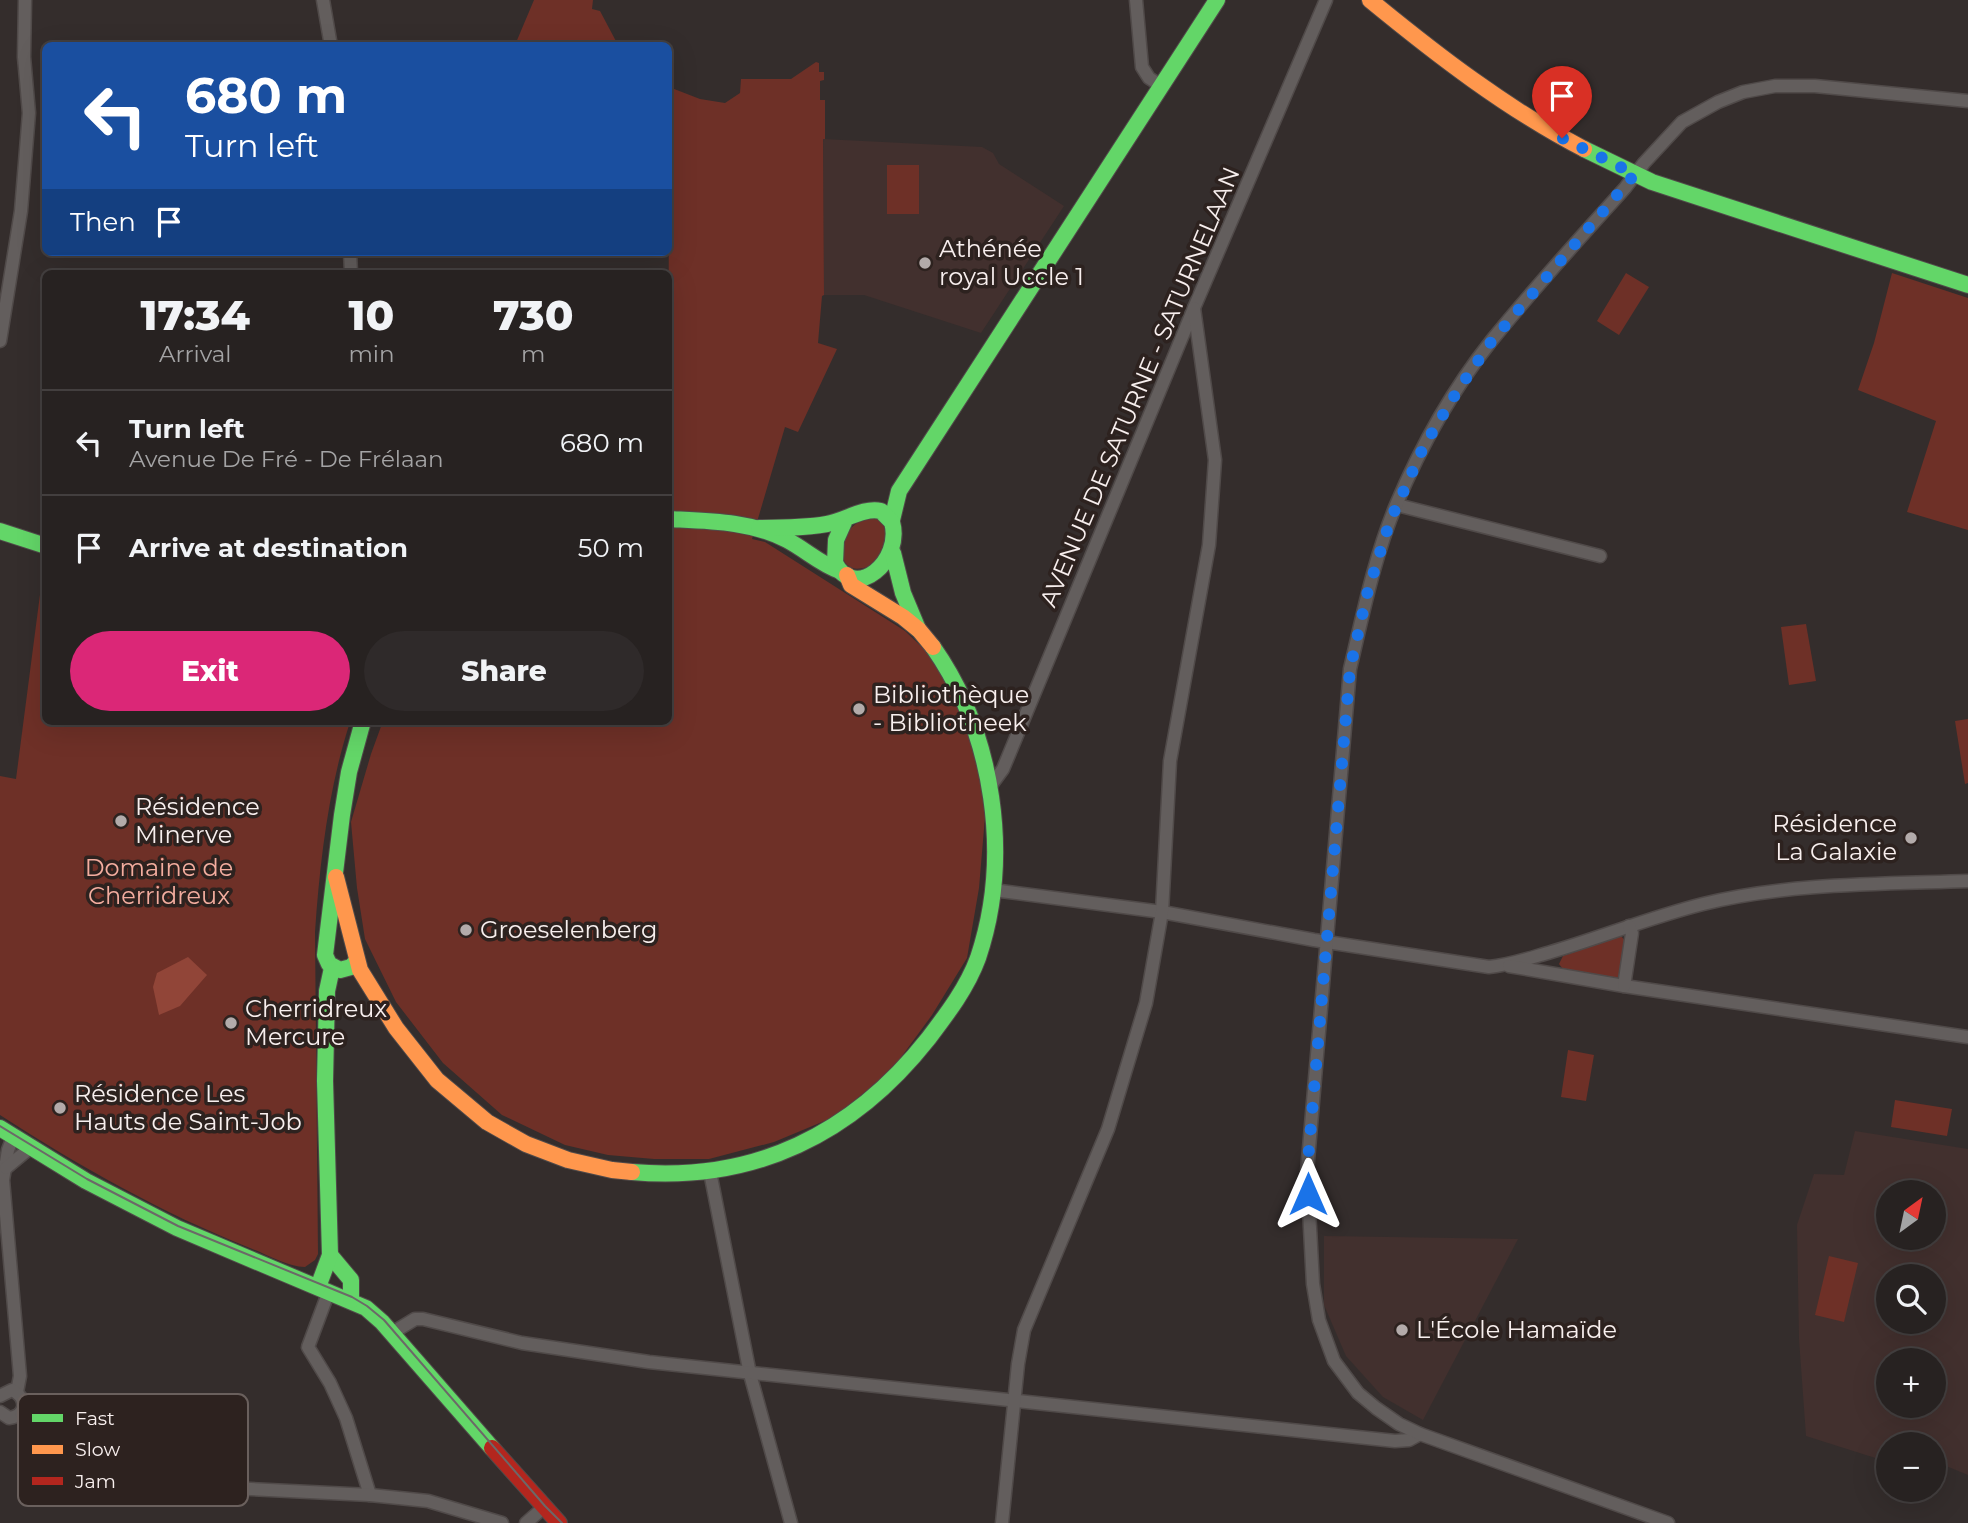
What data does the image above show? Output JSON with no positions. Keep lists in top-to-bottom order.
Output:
{
  "streets": {
    "street": ["AVENUE DE SATURNE - SATURNELAAN"]
  },
  "parks": ["Domaine de Cherridreux"],
  "places": [
    "Athénée royal Uccle 1",
    "Bibliothèque - Bibliotheek",
    "Résidence Minerve",
    "Résidence La Galaxie",
    "Groeselenberg",
    "Cherridreux Mercure",
    "Résidence Les Hauts de Saint-Job",
    "L'École Hamaïde"
  ],
  "legend": ["Fast", "Slow", "Jam"],
  "north": "top right",
  "page": {
    "turn": ["680 m", "Turn left"],
    "then": "Then",
    "eta": [
      "17:34",
      "Arrival",
      "10",
      "min",
      "730",
      "m"
    ],
    "list": [
      {
        "name": "Turn left",
        "note": "Avenue De Fré - De Frélaan",
        "value": "680 m"
      },
      {
        "name": "Arrive at destination",
        "value": "50 m"
      }
    ],
    "buttons": ["Exit", "Share"],
    "map_buttons": ["+", "−"]
  }
}
